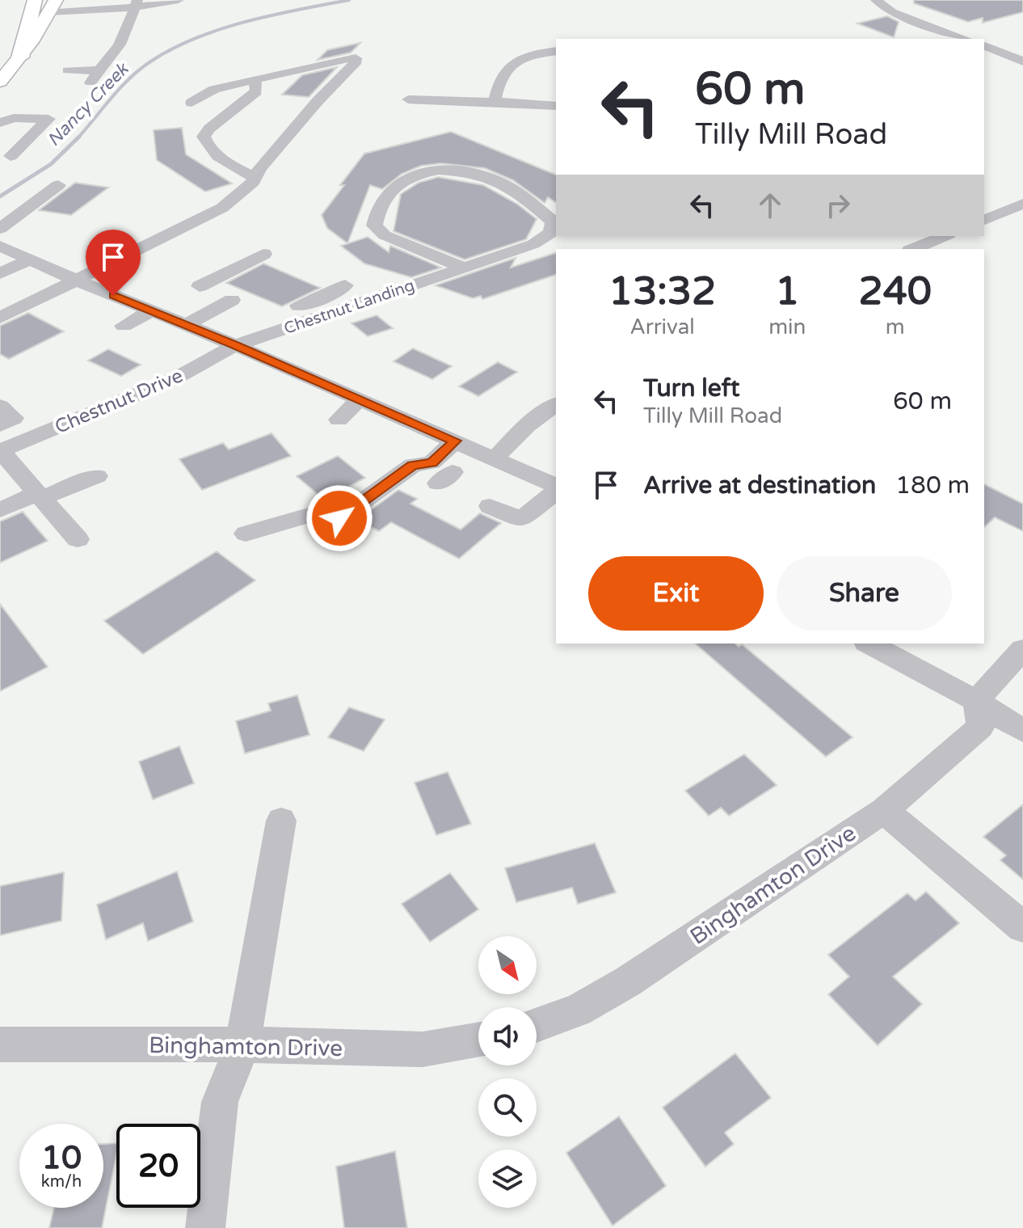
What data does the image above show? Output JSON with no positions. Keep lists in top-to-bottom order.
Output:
{
  "streets": {
    "street": ["Chestnut Landing", "Chestnut Drive", "Binghamton Drive"]
  },
  "crossings": [
    ["Chestnut Landing", "Chestnut Drive"]
  ],
  "water": ["Nancy Creek"],
  "north": "bottom right",
  "page": {
    "turn": ["60 m", "Tilly Mill Road"],
    "eta": [
      "13:32",
      "Arrival",
      "1",
      "min",
      "240",
      "m"
    ],
    "list": [
      {
        "name": "Turn left",
        "note": "Tilly Mill Road",
        "value": "60 m"
      },
      {
        "name": "Arrive at destination",
        "value": "180 m"
      }
    ],
    "buttons": ["Exit", "Share"],
    "speed": "10 km/h",
    "limit": "20"
  }
}
